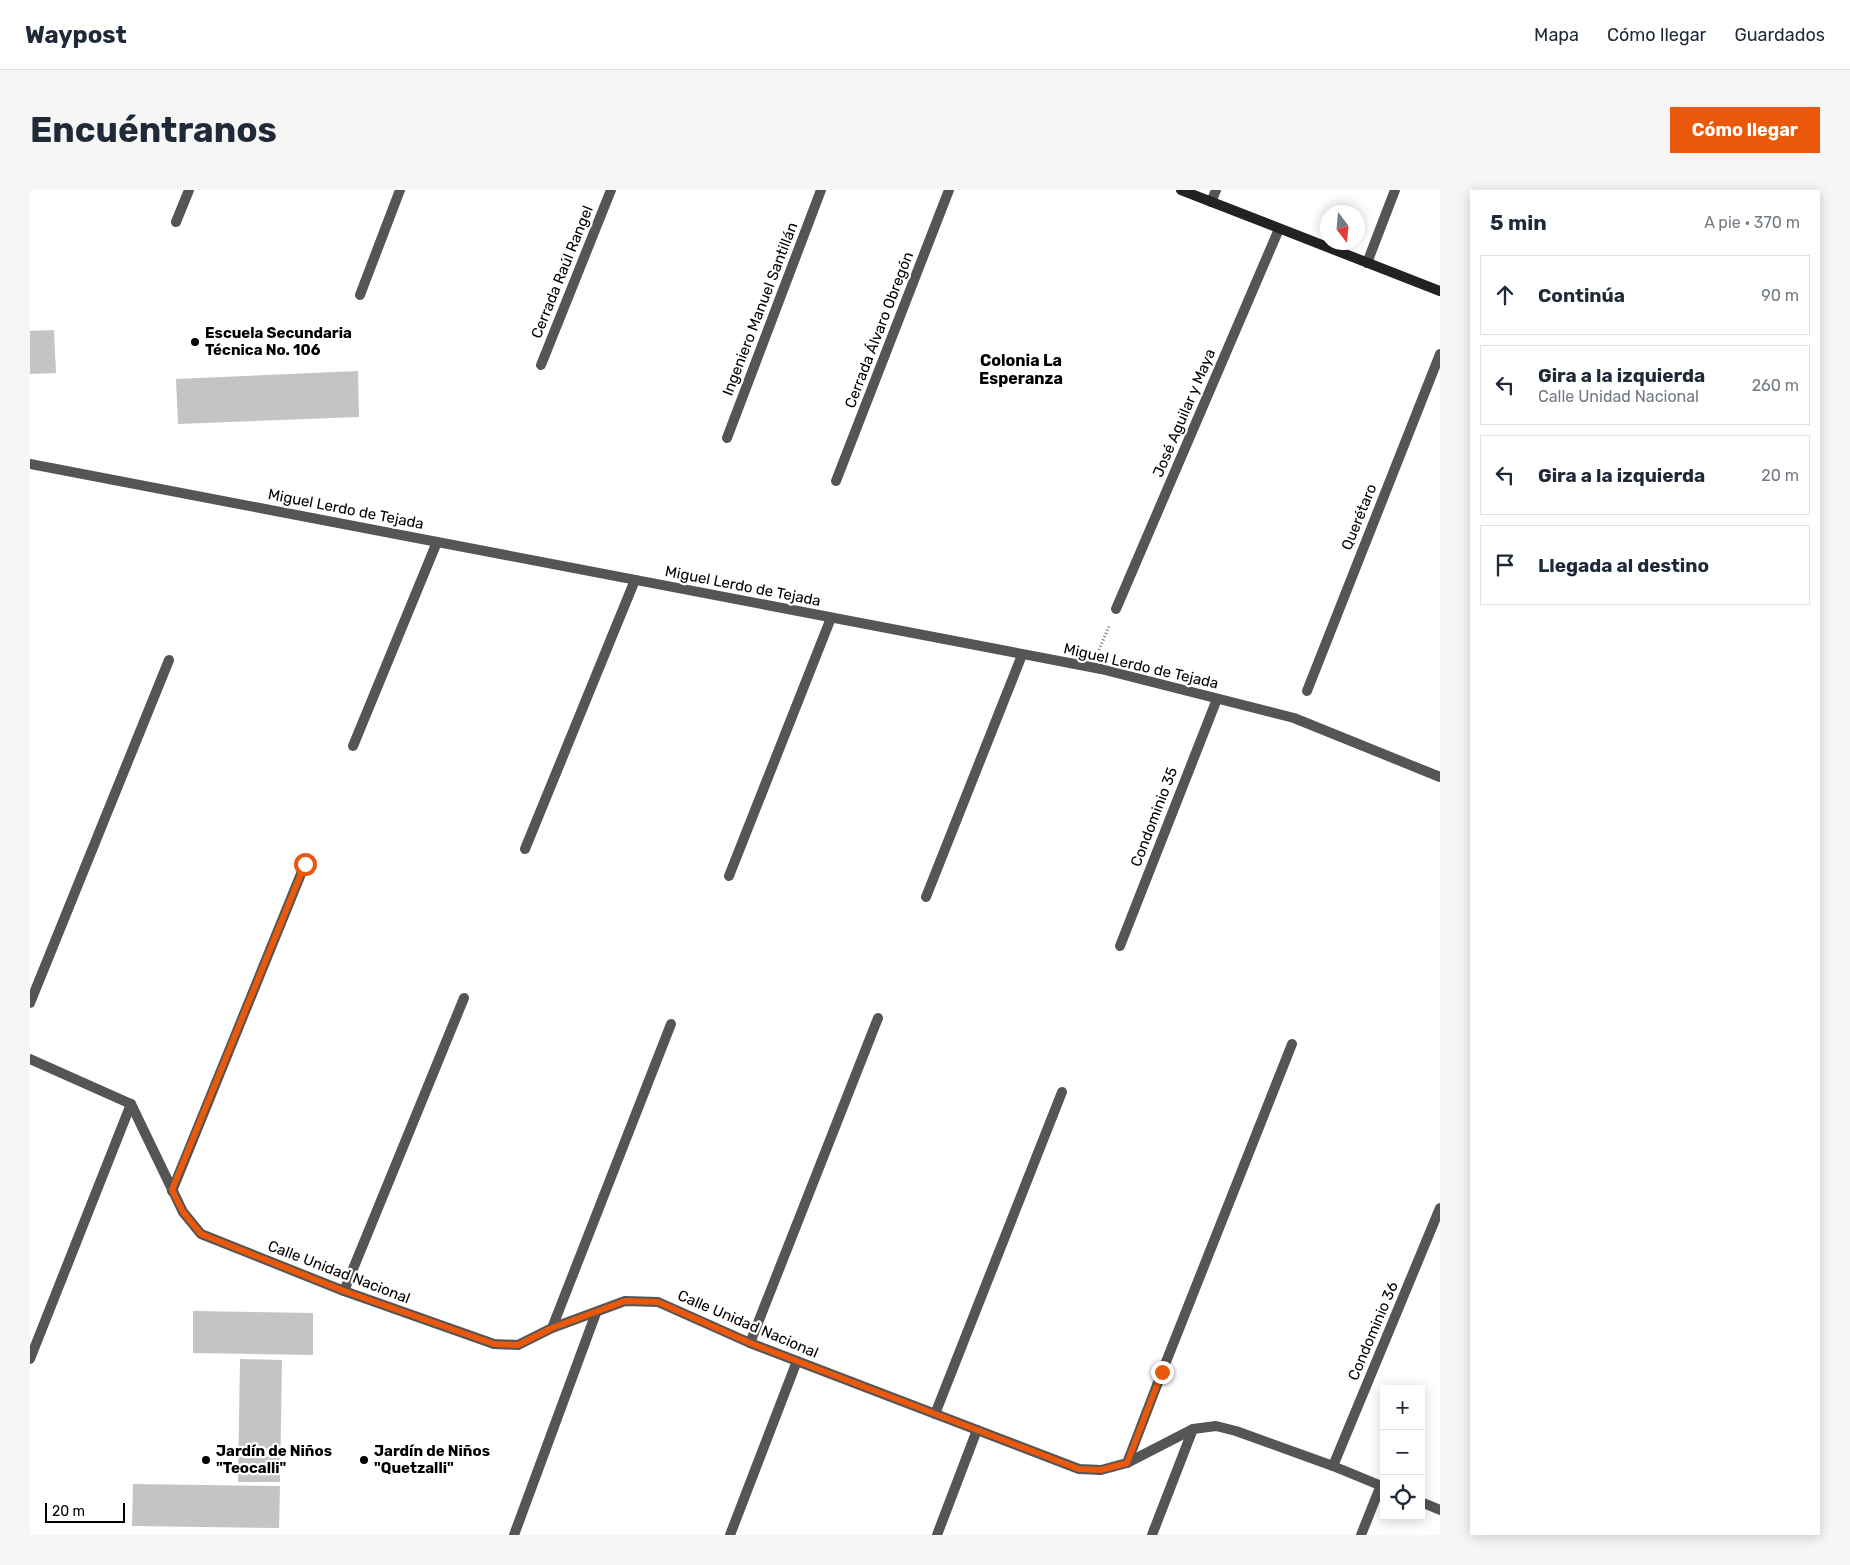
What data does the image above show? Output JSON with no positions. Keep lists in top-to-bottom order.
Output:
{
  "streets": {
    "street": [
      "Cerrada Raúl Rangel",
      "Ingeniero Manuel Santillán",
      "Cerrada Álvaro Obregón",
      "José Aguilar y Maya",
      "Miguel Lerdo de Tejada",
      "Querétaro",
      "Condominio 35",
      "Calle Unidad Nacional",
      "Condominio 36"
    ]
  },
  "crossings": [
    ["Miguel Lerdo de Tejada", "Condominio 35"],
    ["Calle Unidad Nacional", "Condominio 36"]
  ],
  "districts": ["Colonia La Esperanza"],
  "places": ["Escuela Secundaria Técnica No. 106", "Jardín de Niños \"Teocalli\"", "Jardín de Niños \"Quetzalli\""],
  "scale_bar": "20 m",
  "north": "bottom",
  "page": {
    "header": "Waypost",
    "nav": ["Mapa", "Cómo llegar", "Guardados"],
    "buttons": "Cómo llegar",
    "title": "Encuéntranos",
    "heading": ["5 min", "A pie · 370 m"],
    "list": [
      ["Continúa", "90 m"],
      ["Gira a la izquierda", "Calle Unidad Nacional", "260 m"],
      ["Gira a la izquierda", "20 m"],
      "Llegada al destino"
    ],
    "map_buttons": ["+", "−"],
    "scale": "20 m"
  }
}
